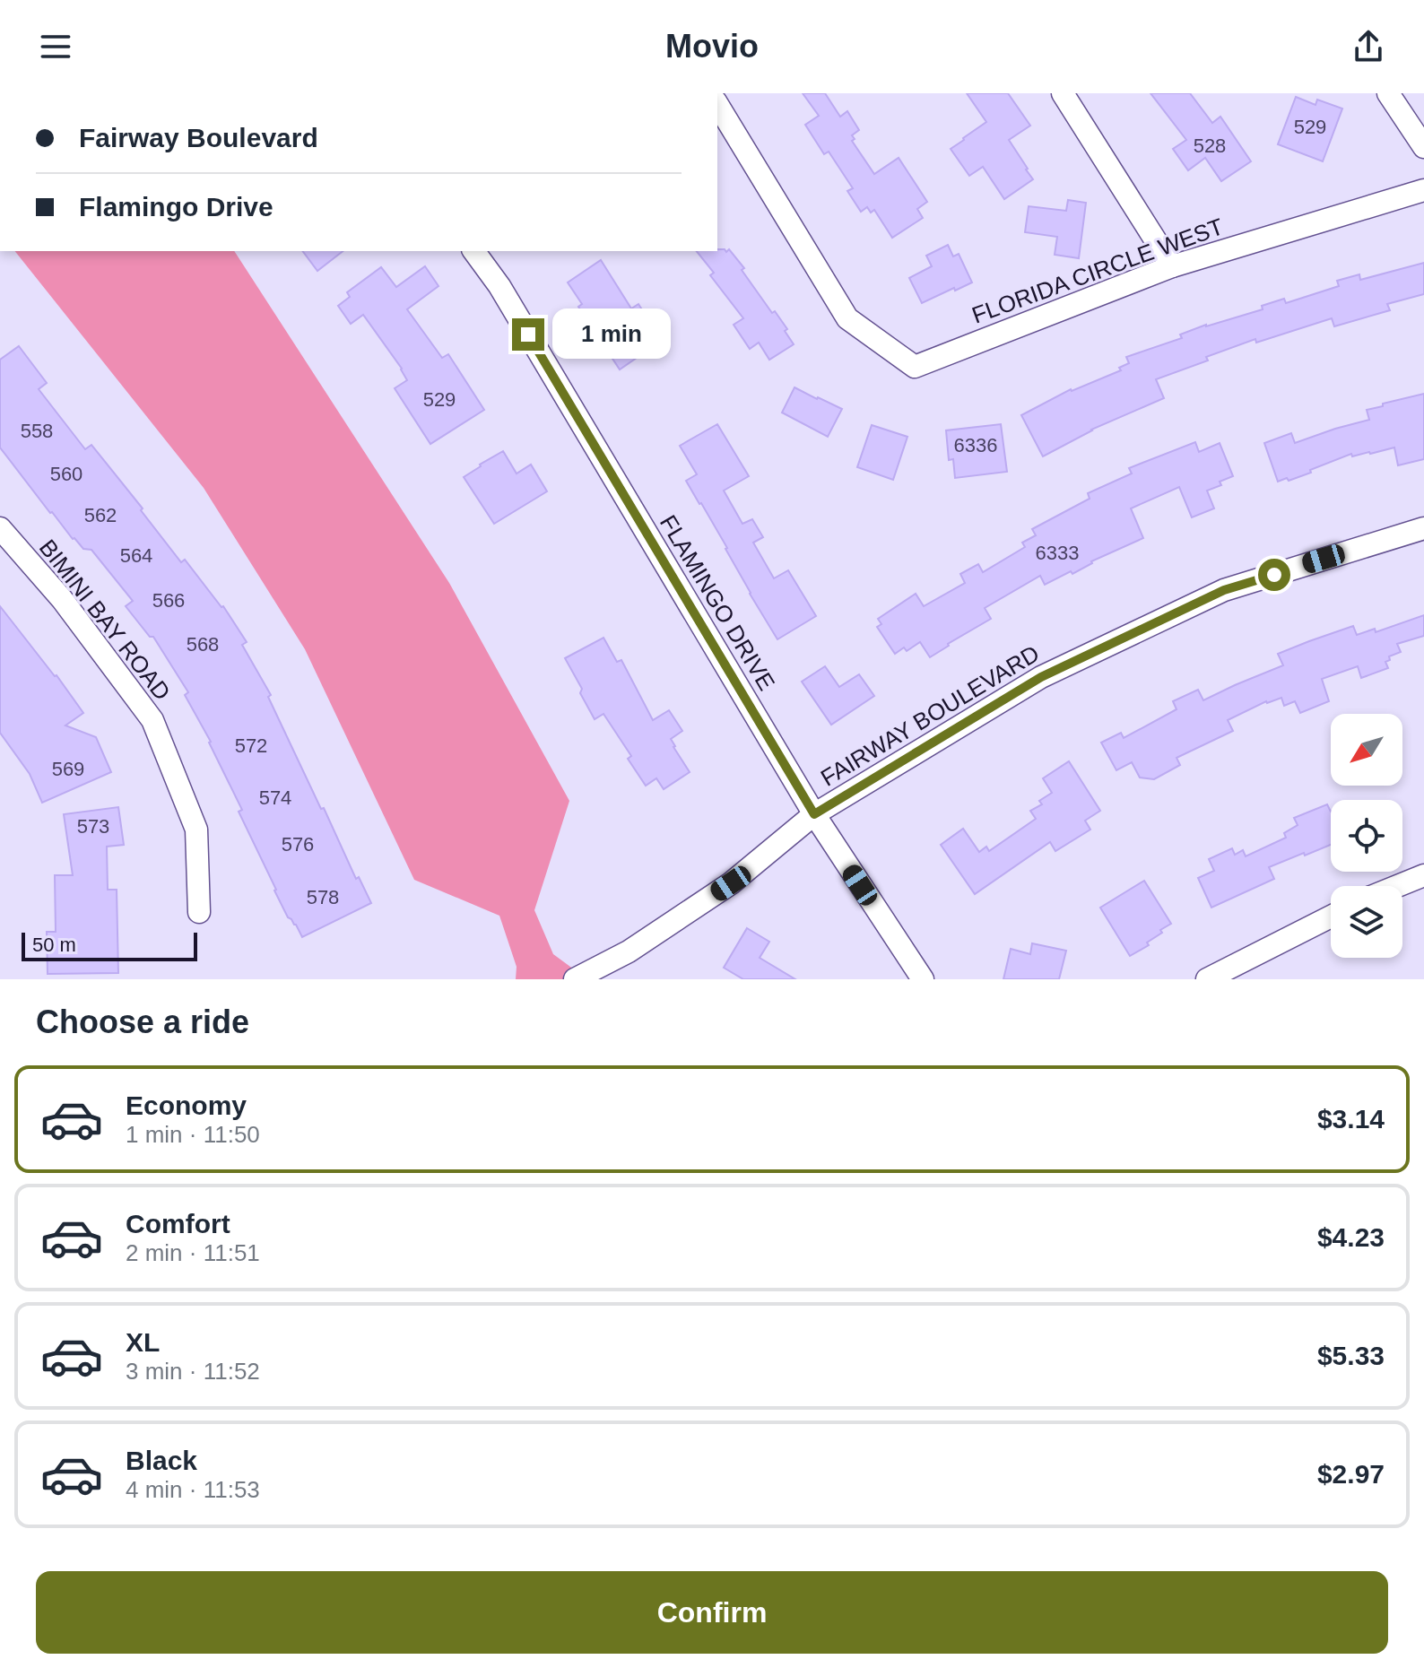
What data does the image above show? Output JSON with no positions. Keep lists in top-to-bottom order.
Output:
{
  "streets": {
    "street": [
      "FLORIDA CIRCLE WEST",
      "FLAMINGO DRIVE",
      "BIMINI BAY ROAD",
      "FAIRWAY BOULEVARD"
    ]
  },
  "crossings": [
    ["FLAMINGO DRIVE", "FAIRWAY BOULEVARD"]
  ],
  "house_numbers": [
    "529",
    "528",
    "529",
    "558",
    "6336",
    "560",
    "562",
    "6333",
    "564",
    "566",
    "568",
    "572",
    "569",
    "574",
    "573",
    "576",
    "578"
  ],
  "scale_bar": "50 m",
  "north": "bottom left",
  "page": {
    "header": "Movio",
    "banner": ["Fairway Boulevard", "Flamingo Drive"],
    "bubble": "1 min",
    "scale": "50 m",
    "heading": "Choose a ride",
    "list": [
      {
        "name": "Economy",
        "note": "1 min · 11:50",
        "value": "$3.14"
      },
      {
        "name": "Comfort",
        "note": "2 min · 11:51",
        "value": "$4.23"
      },
      {
        "name": "XL",
        "note": "3 min · 11:52",
        "value": "$5.33"
      },
      {
        "name": "Black",
        "note": "4 min · 11:53",
        "value": "$2.97"
      }
    ],
    "buttons": "Confirm"
  }
}
